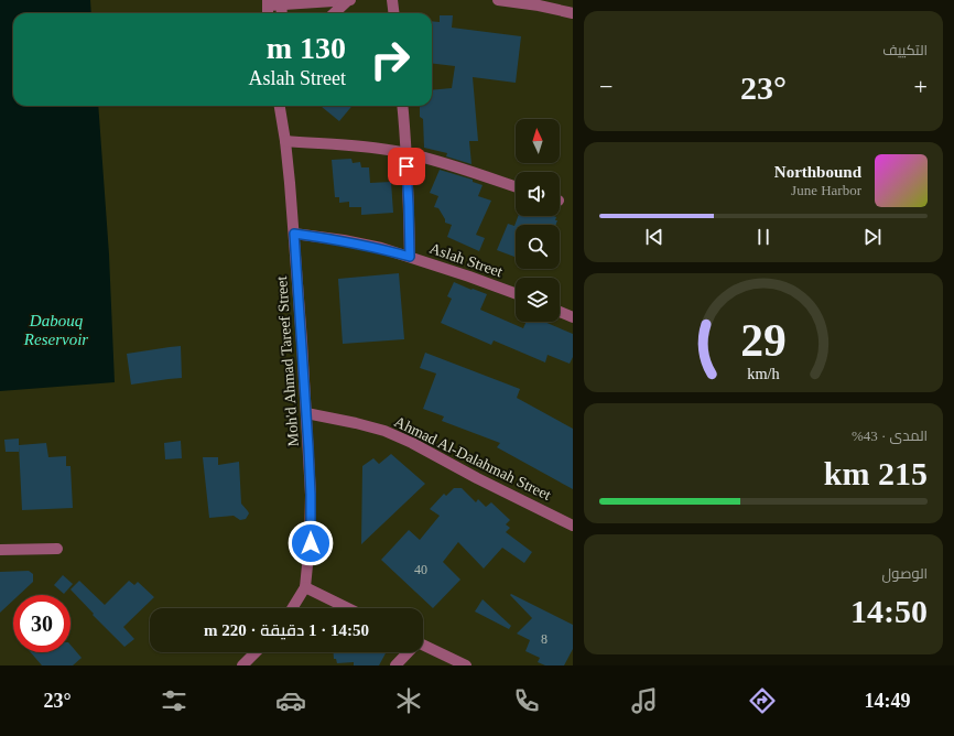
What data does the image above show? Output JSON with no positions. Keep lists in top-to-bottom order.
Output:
{
  "streets": {
    "street": ["Aslah Street", "Moh'd Ahmad Tareef Street", "Ahmad Al-Dalahmah Street"]
  },
  "crossings": [
    ["Aslah Street", "Moh'd Ahmad Tareef Street"],
    ["Moh'd Ahmad Tareef Street", "Ahmad Al-Dalahmah Street"]
  ],
  "water": ["Dabouq Reservoir"],
  "house_numbers": ["40", "8"],
  "north": "top",
  "page": {
    "tile": [
      "التكييف",
      ["المدى · 43%", "215 km"],
      ["الوصول", "14:50"]
    ],
    "turn": ["130 m", "Aslah Street"],
    "heat": ["−", "23°", "+"],
    "song": ["Northbound", "June Harbor"],
    "limit": "30",
    "trip": "14:50 · 1 دقيقة · 220 m",
    "tabs": ["14:49", "23°"],
    "gauge": ["29", "km/h"]
  }
}
